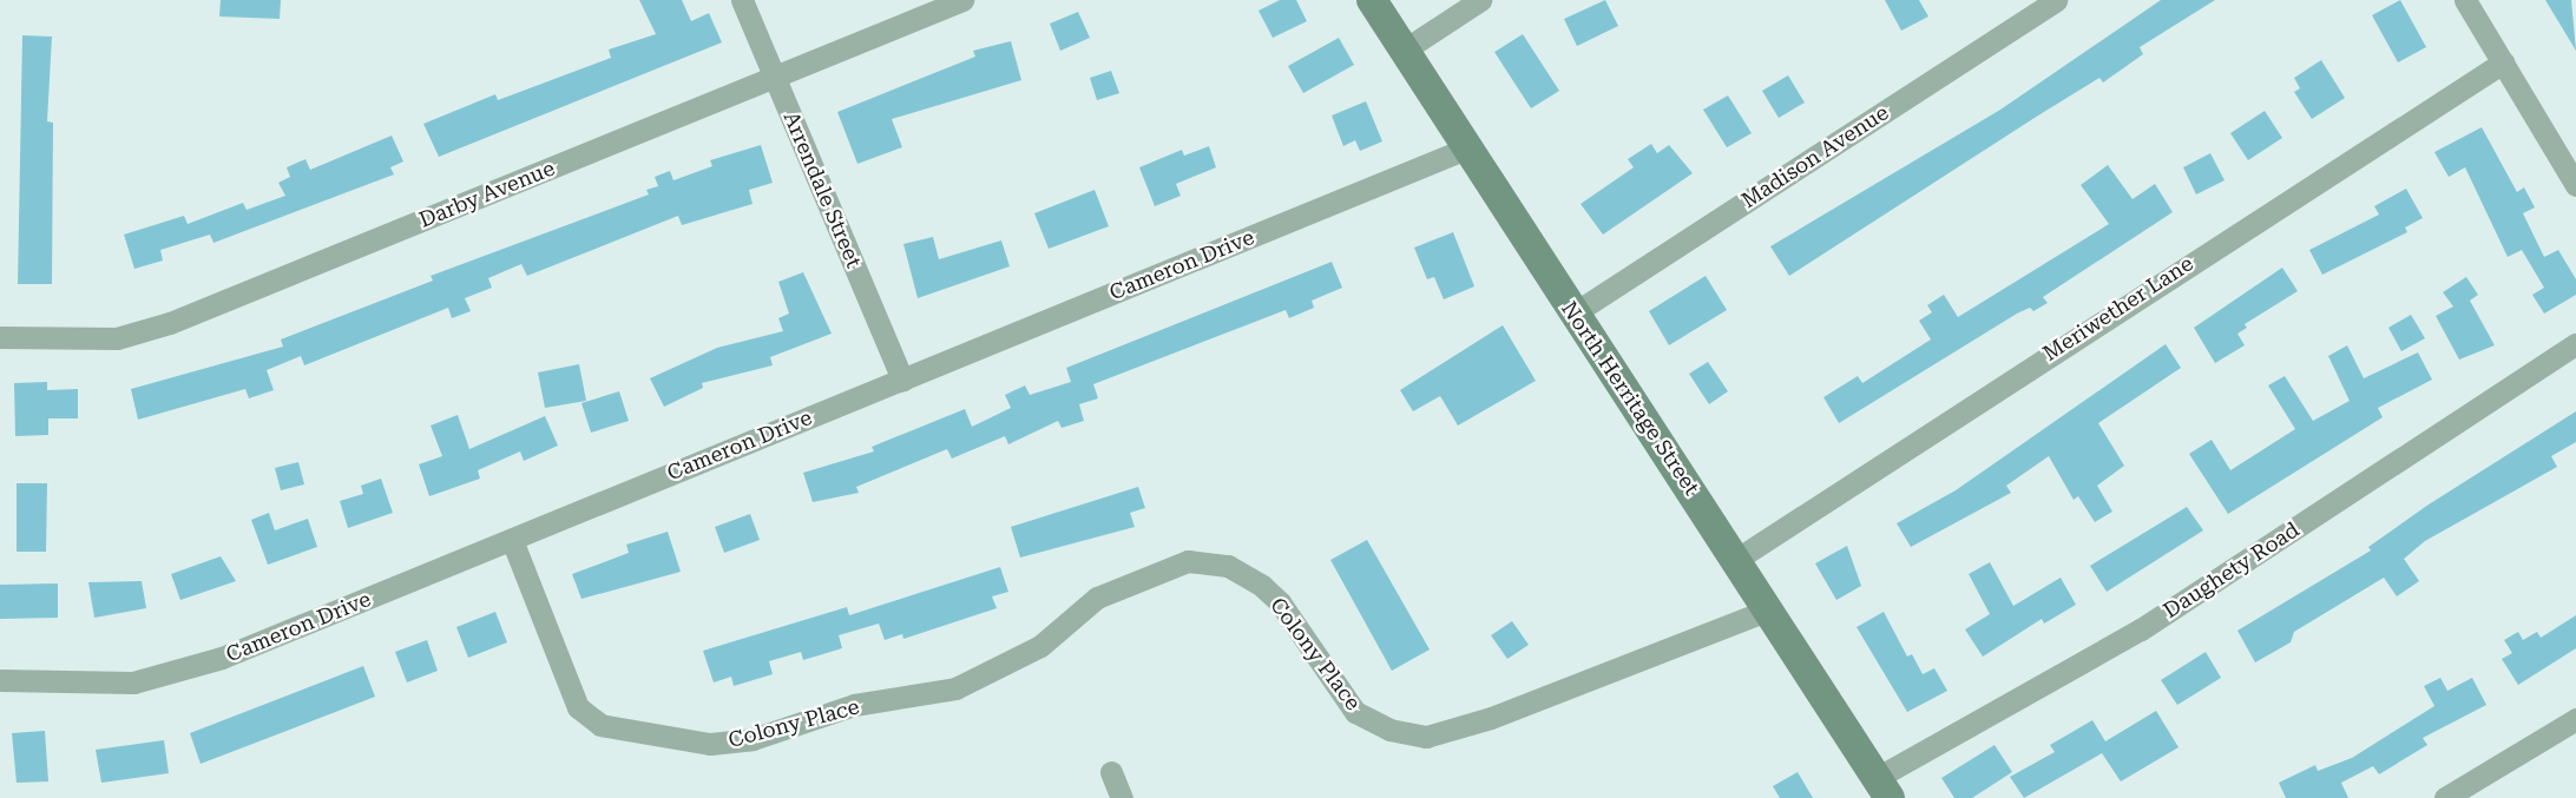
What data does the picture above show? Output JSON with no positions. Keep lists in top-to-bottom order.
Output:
{
  "streets": {
    "street": [
      "Madison Avenue",
      "Arrendale Street",
      "Darby Avenue",
      "Cameron Drive",
      "Meriwether Lane",
      "North Herritage Street",
      "Daughety Road",
      "Colony Place"
    ]
  },
  "crossings": [
    ["Madison Avenue", "North Herritage Street"],
    ["Arrendale Street", "Darby Avenue"],
    ["Arrendale Street", "Cameron Drive"],
    ["Cameron Drive", "North Herritage Street"],
    ["Cameron Drive", "Colony Place"],
    ["Meriwether Lane", "North Herritage Street"],
    ["North Herritage Street", "Daughety Road"],
    ["North Herritage Street", "Colony Place"]
  ]
}
